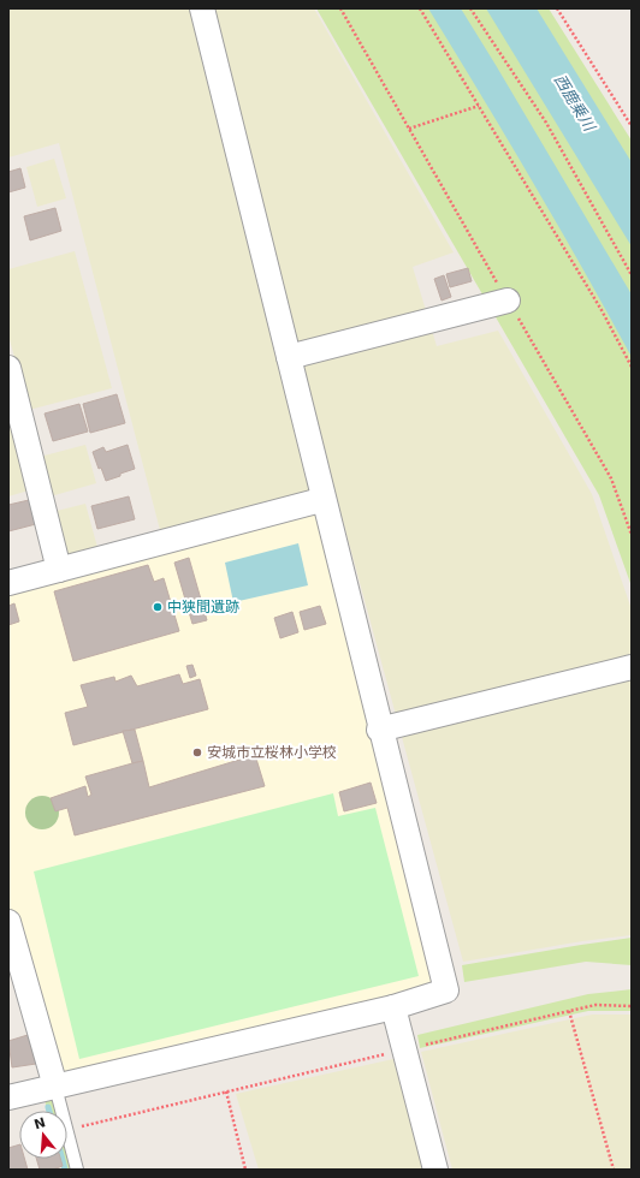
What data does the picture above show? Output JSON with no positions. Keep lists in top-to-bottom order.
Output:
{
  "water": ["西鹿乗川"],
  "places": ["中狭間遺跡", "安城市立桜林小学校"],
  "north": "top"
}
